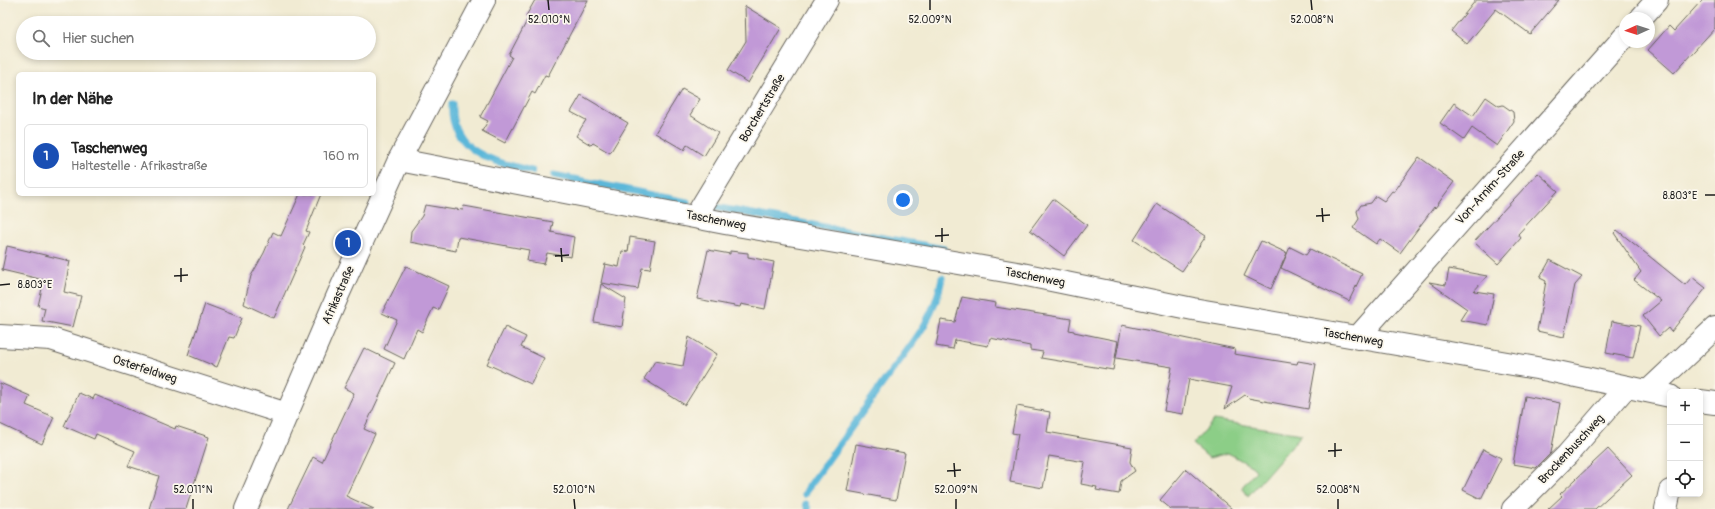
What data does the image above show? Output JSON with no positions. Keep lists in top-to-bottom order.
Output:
{
  "streets": {
    "street": [
      "Borchertstraße",
      "Von-Arnim-Straße",
      "Taschenweg",
      "Afrikastraße",
      "Osterfeldweg",
      "Brockenbuschweg"
    ]
  },
  "crossings": [
    ["Borchertstraße", "Taschenweg"],
    ["Von-Arnim-Straße", "Taschenweg"],
    ["Taschenweg", "Afrikastraße"],
    ["Taschenweg", "Brockenbuschweg"],
    ["Afrikastraße", "Osterfeldweg"]
  ],
  "north": "left",
  "page": {
    "search": "Hier suchen",
    "heading": "In der Nähe",
    "list": [
      {
        "mark": "1",
        "name": "Taschenweg",
        "note": "Haltestelle · Afrikastraße",
        "value": "160 m"
      }
    ],
    "pins": "1",
    "map_buttons": ["+", "−"]
  },
  "coordinates": [
    "52.010°N",
    "52.009°N",
    "52.008°N",
    "8.803°E",
    "52.011°N"
  ]
}
